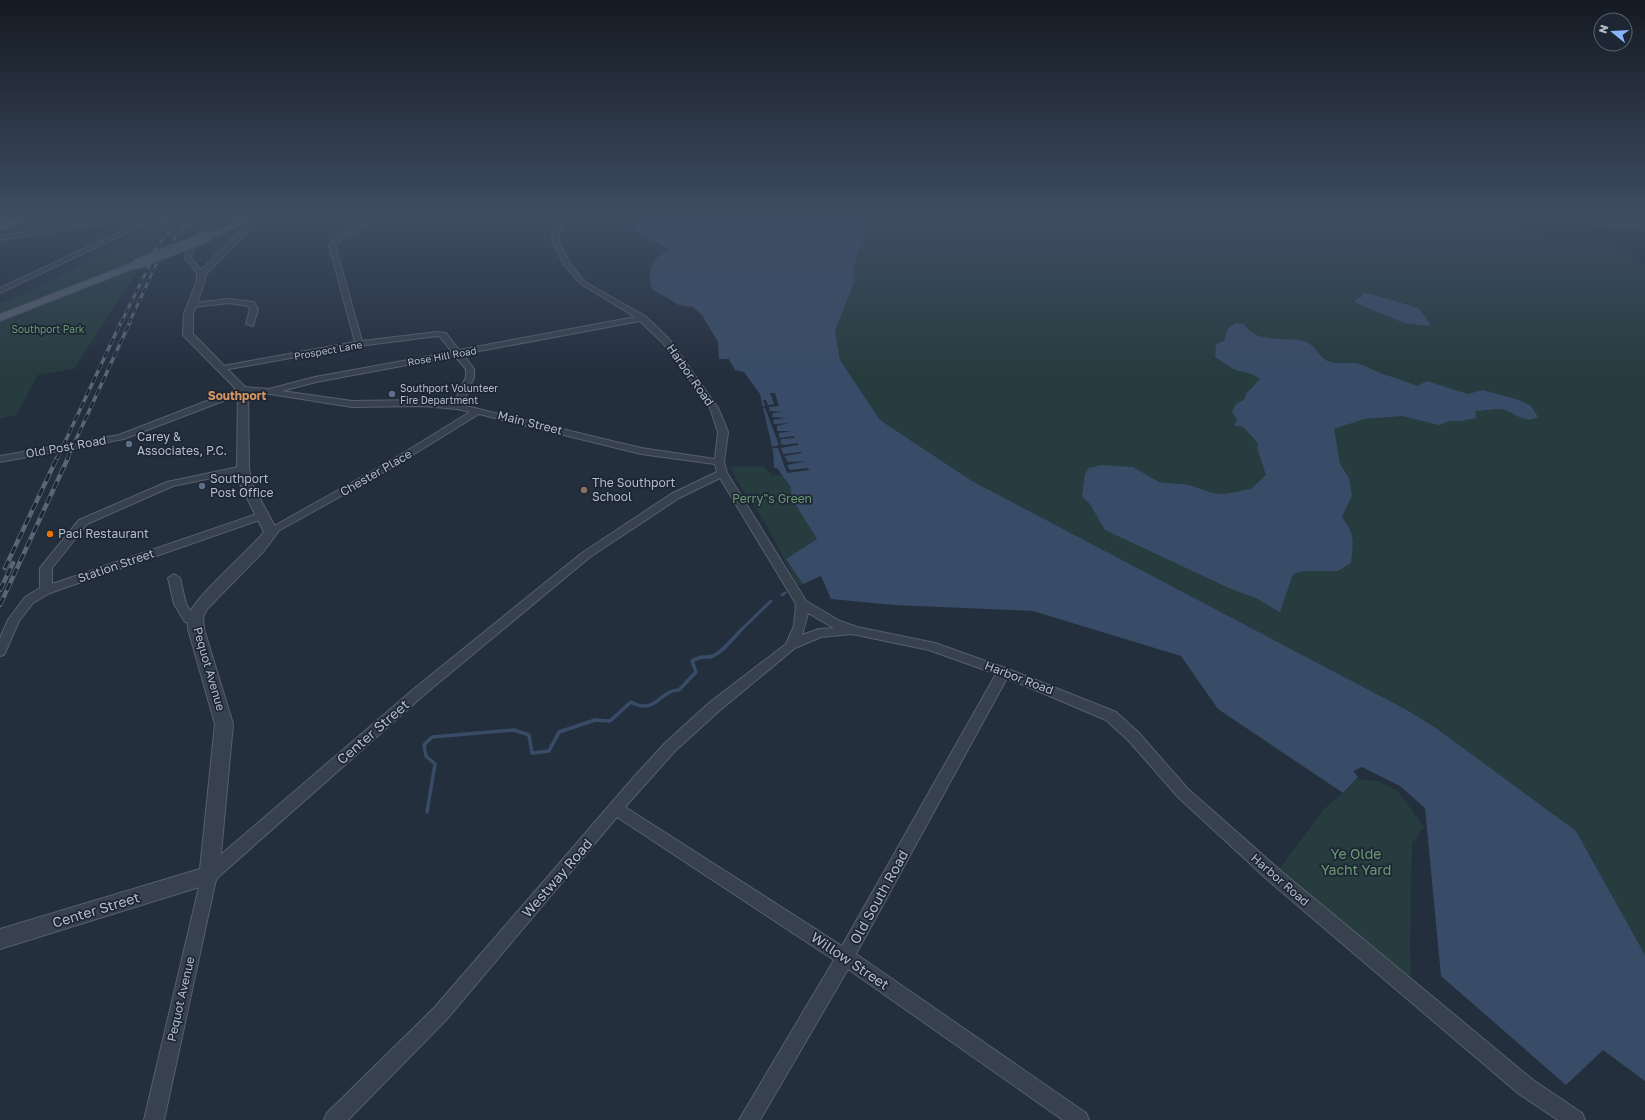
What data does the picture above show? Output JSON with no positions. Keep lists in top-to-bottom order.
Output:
{
  "streets": {
    "street": [
      "Prospect Lane",
      "Rose Hill Road",
      "Harbor Road",
      "Main Street",
      "Old Post Road",
      "Chester Place",
      "Station Street",
      "Pequot Avenue",
      "Center Street",
      "Westway Road",
      "Old South Road",
      "Willow Street"
    ]
  },
  "crossings": [
    ["Prospect Lane", "Rose Hill Road"],
    ["Rose Hill Road", "Harbor Road"],
    ["Rose Hill Road", "Main Street"],
    ["Rose Hill Road", "Old Post Road"],
    ["Harbor Road", "Main Street"],
    ["Harbor Road", "Center Street"],
    ["Harbor Road", "Westway Road"],
    ["Harbor Road", "Old South Road"],
    ["Main Street", "Chester Place"],
    ["Main Street", "Center Street"],
    ["Chester Place", "Pequot Avenue"],
    ["Pequot Avenue", "Center Street"],
    ["Westway Road", "Willow Street"],
    ["Old South Road", "Willow Street"]
  ],
  "districts": ["Southport"],
  "parks": ["Southport Park", "Perry\"s Green", "Ye Olde Yacht Yard"],
  "places": [
    "Southport Volunteer Fire Department",
    "Carey & Associates, P.C.",
    "Southport Post Office",
    "The Southport School",
    "Paci Restaurant"
  ],
  "north": "left"
}
